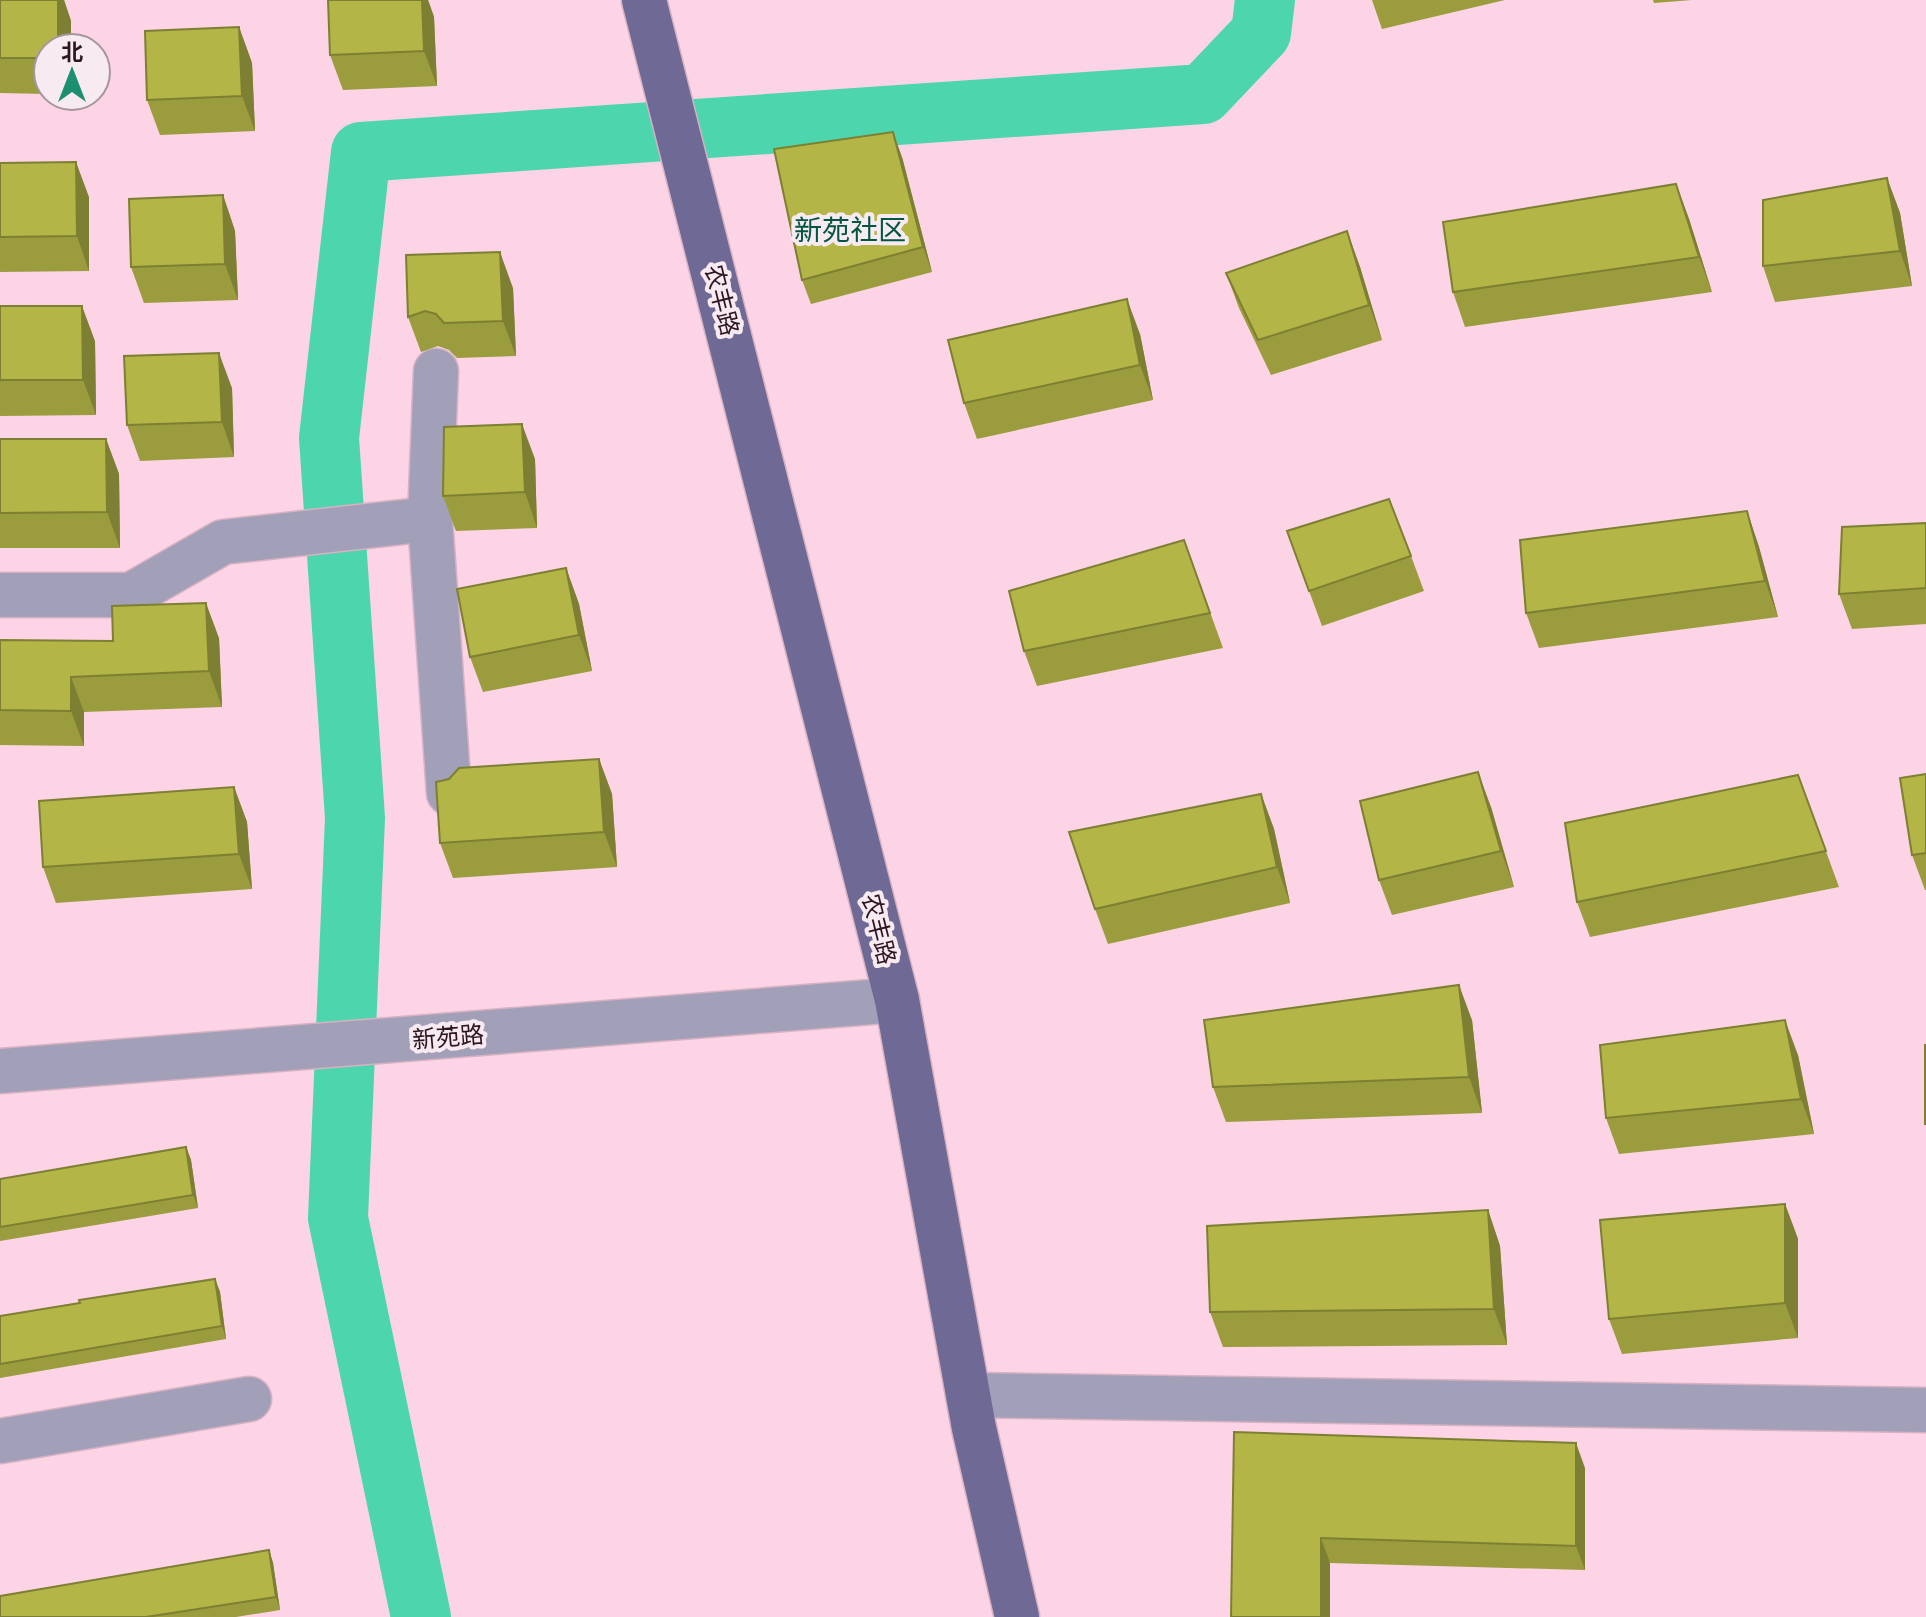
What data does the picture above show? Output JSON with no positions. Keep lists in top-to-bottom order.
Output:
{
  "streets": {
    "main road": ["农丰路"],
    "street": ["新苑路"]
  },
  "crossings": [
    ["农丰路", "新苑路"]
  ],
  "districts": ["新苑社区"],
  "north": "top"
}
